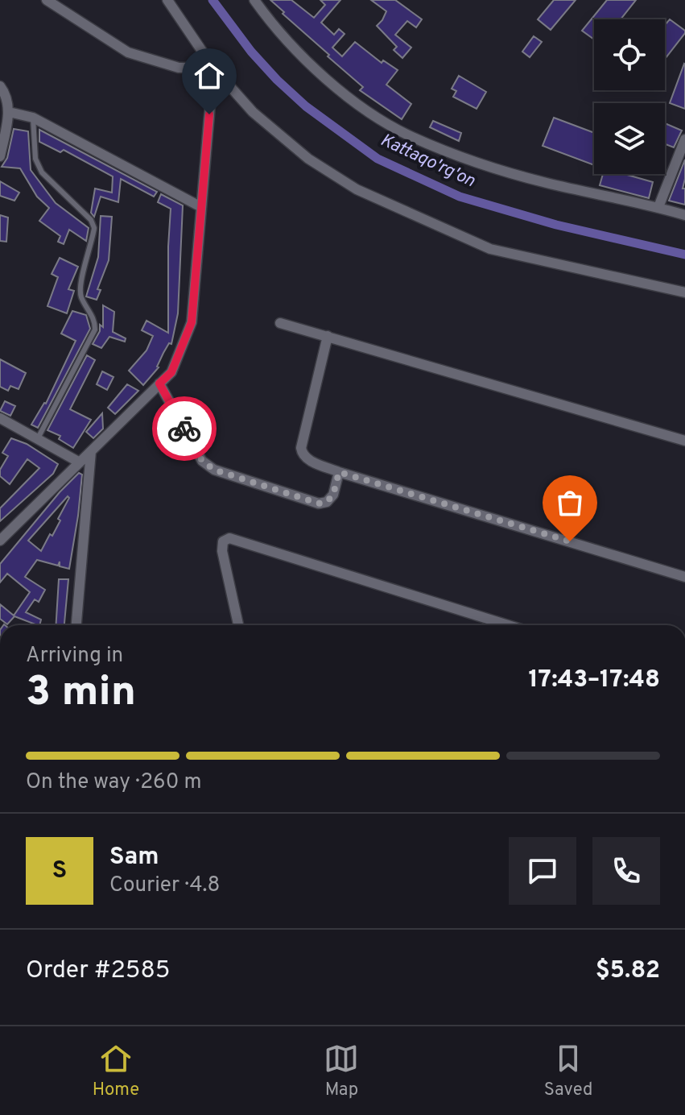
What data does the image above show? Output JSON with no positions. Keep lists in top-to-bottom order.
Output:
{
  "water": ["Kattaqo'rg'on"],
  "page": {
    "heading": ["3 min", "Arriving in", "17:43–17:48"],
    "panel": [
      "Sam",
      "Courier · 4.8",
      "Order #2585",
      "$5.82"
    ],
    "bar": "On the way · 260 m",
    "round": "S",
    "tabs": ["Home", "Map", "Saved"]
  }
}
